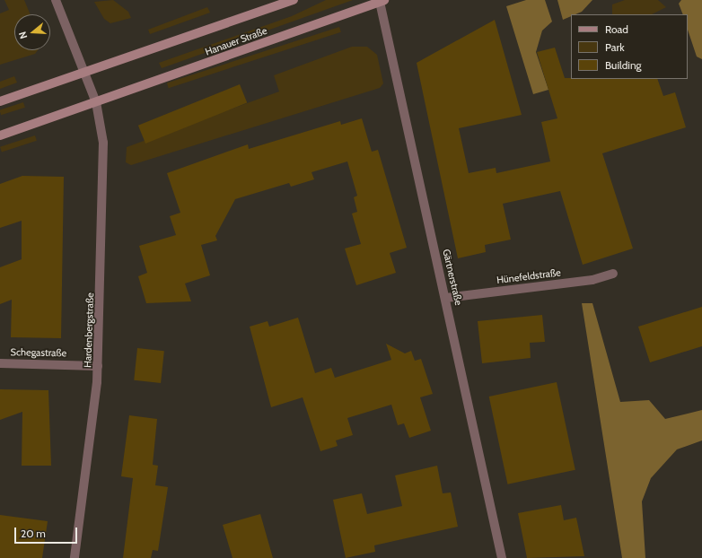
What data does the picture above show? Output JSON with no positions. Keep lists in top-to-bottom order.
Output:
{
  "streets": {
    "main road": ["Hanauer Straße"],
    "street": [
      "Hünefeldstraße",
      "Gärtnerstraße",
      "Hardenbergstraße",
      "Schegastraße"
    ]
  },
  "crossings": [
    ["Hanauer Straße", "Gärtnerstraße"],
    ["Hanauer Straße", "Hardenbergstraße"],
    ["Hünefeldstraße", "Gärtnerstraße"],
    ["Hardenbergstraße", "Schegastraße"]
  ],
  "legend": ["Road", "Park", "Building"],
  "scale_bar": "20 m",
  "north": "left"
}
